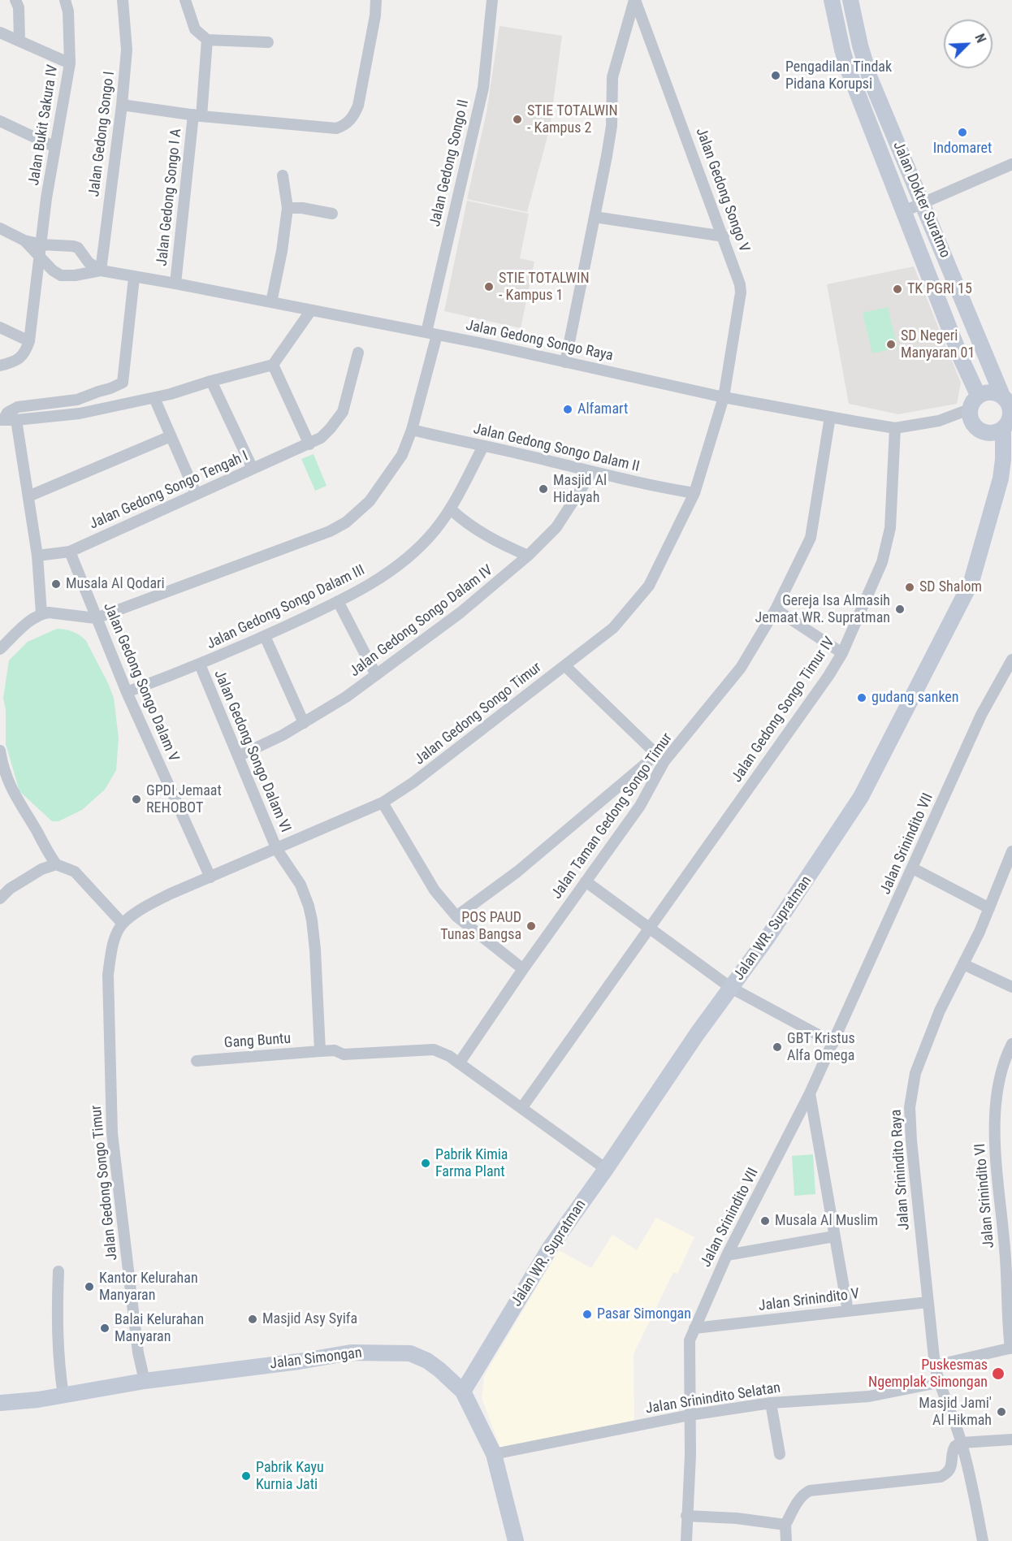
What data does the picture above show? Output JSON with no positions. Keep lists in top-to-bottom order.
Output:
{
  "streets": {
    "main road": ["Jalan Dokter Suratmo", "Jalan WR. Supratman", "Jalan Simongan"],
    "street": [
      "Jalan Bukit Sakura IV",
      "Jalan Gedong Songo I",
      "Jalan Gedong Songo II",
      "Jalan Gedong Songo V",
      "Jalan Gedong Songo I A",
      "Jalan Gedong Songo Raya",
      "Jalan Gedong Songo Dalam II",
      "Jalan Gedong Songo Tengah I",
      "Jalan Gedong Songo Dalam III",
      "Jalan Gedong Songo Dalam IV",
      "Jalan Gedong Songo Dalam V",
      "Jalan Gedong Songo Timur IV",
      "Jalan Gedong Songo Timur",
      "Jalan Gedong Songo Dalam VI",
      "Jalan Taman Gedong Songo Timur",
      "Jalan Srinindito VII",
      "Gang Buntu",
      "Jalan Srinindito Raya",
      "Jalan Srinindito VI",
      "Jalan Srinindito V",
      "Jalan Srinindito Selatan"
    ]
  },
  "crossings": [
    ["Jalan Gedong Songo I", "Jalan Gedong Songo Raya"],
    ["Jalan Gedong Songo II", "Jalan Gedong Songo Raya"],
    ["Jalan Gedong Songo II", "Jalan Gedong Songo Dalam II"],
    ["Jalan Gedong Songo II", "Jalan Gedong Songo Dalam V"],
    ["Jalan Gedong Songo V", "Jalan Gedong Songo Raya"],
    ["Jalan Gedong Songo V", "Jalan Gedong Songo Timur"],
    ["Jalan Gedong Songo I A", "Jalan Gedong Songo Raya"],
    ["Jalan Dokter Suratmo", "Jalan Gedong Songo Raya"],
    ["Jalan Dokter Suratmo", "Jalan WR. Supratman"],
    ["Jalan Gedong Songo Raya", "Jalan Gedong Songo Timur IV"],
    ["Jalan Gedong Songo Raya", "Jalan Gedong Songo Timur"],
    ["Jalan Gedong Songo Raya", "Jalan Taman Gedong Songo Timur"],
    ["Jalan Gedong Songo Raya", "Jalan WR. Supratman"],
    ["Jalan Gedong Songo Dalam II", "Jalan Gedong Songo Dalam III"],
    ["Jalan Gedong Songo Dalam II", "Jalan Gedong Songo Dalam IV"],
    ["Jalan Gedong Songo Dalam II", "Jalan Gedong Songo Timur"],
    ["Jalan Gedong Songo Tengah I", "Jalan Gedong Songo Dalam V"],
    ["Jalan Gedong Songo Dalam III", "Jalan Gedong Songo Dalam V"],
    ["Jalan Gedong Songo Dalam III", "Jalan Gedong Songo Dalam VI"],
    ["Jalan Gedong Songo Dalam IV", "Jalan Gedong Songo Dalam VI"],
    ["Jalan Gedong Songo Dalam V", "Jalan Gedong Songo Timur"],
    ["Jalan Gedong Songo Timur IV", "Gang Buntu"],
    ["Jalan Gedong Songo Timur", "Jalan Gedong Songo Dalam VI"],
    ["Jalan Gedong Songo Timur", "Jalan Simongan"],
    ["Jalan Gedong Songo Dalam VI", "Gang Buntu"],
    ["Jalan Taman Gedong Songo Timur", "Gang Buntu"],
    ["Jalan Srinindito VII", "Jalan Srinindito V"],
    ["Jalan Srinindito VII", "Jalan Srinindito Selatan"],
    ["Jalan WR. Supratman", "Gang Buntu"],
    ["Jalan WR. Supratman", "Jalan Simongan"],
    ["Jalan Srinindito Raya", "Jalan Srinindito V"],
    ["Jalan Srinindito Raya", "Jalan Srinindito Selatan"],
    ["Jalan Simongan", "Jalan Srinindito Selatan"]
  ],
  "places": [
    "Pengadilan Tindak Pidana Korupsi",
    "STIE TOTALWIN - Kampus 2",
    "Indomaret",
    "STIE TOTALWIN - Kampus 1",
    "TK PGRI 15",
    "SD Negeri Manyaran 01",
    "Alfamart",
    "Masjid Al Hidayah",
    "Musala Al Qodari",
    "SD Shalom",
    "Gereja Isa Almasih Jemaat WR. Supratman",
    "gudang sanken",
    "GPDI Jemaat REHOBOT",
    "POS PAUD Tunas Bangsa",
    "GBT Kristus Alfa Omega",
    "Pabrik Kimia Farma Plant",
    "Musala Al Muslim",
    "Kantor Kelurahan Manyaran",
    "Pasar Simongan",
    "Masjid Asy Syifa",
    "Balai Kelurahan Manyaran",
    "Puskesmas Ngemplak Simongan",
    "Masjid Jami' Al Hikmah",
    "Pabrik Kayu Kurnia Jati"
  ],
  "north": "top right"
}
